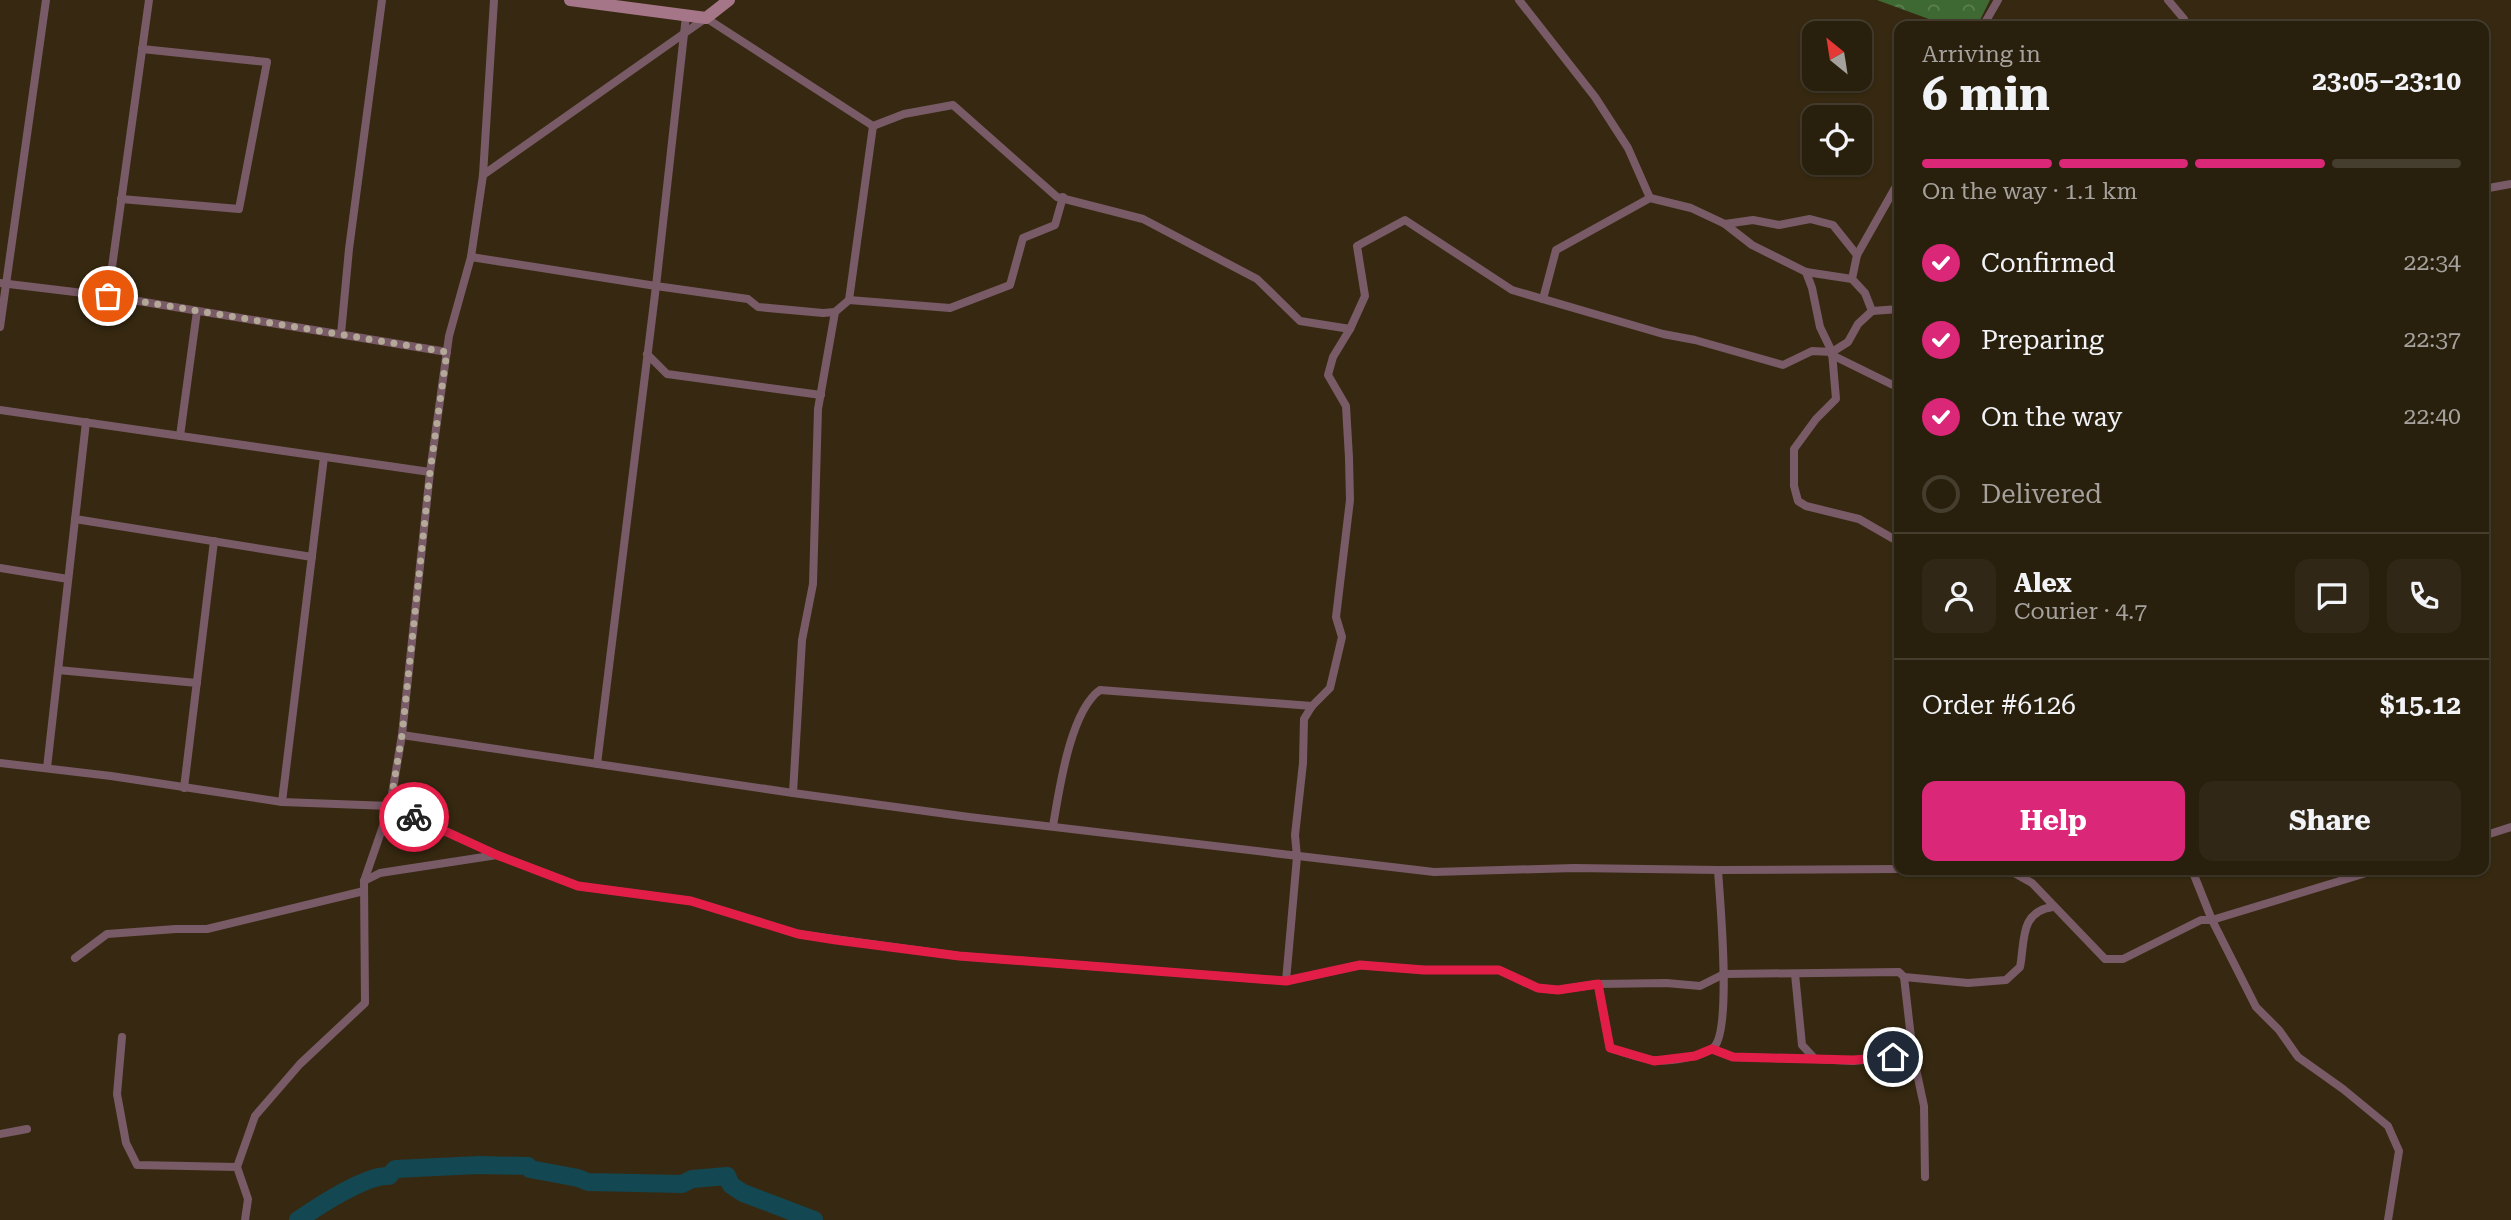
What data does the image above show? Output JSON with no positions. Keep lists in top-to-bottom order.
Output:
{
  "north": "top left",
  "page": {
    "heading": ["6 min", "Arriving in", "23:05–23:10"],
    "panel": [
      "Alex",
      "Courier · 4.7",
      "Order #6126",
      "$15.12"
    ],
    "bar": "On the way · 1.1 km",
    "list": [
      ["Confirmed", "22:34"],
      ["Preparing", "22:37"],
      ["On the way", "22:40"],
      "Delivered"
    ],
    "buttons": ["Help", "Share"]
  }
}
